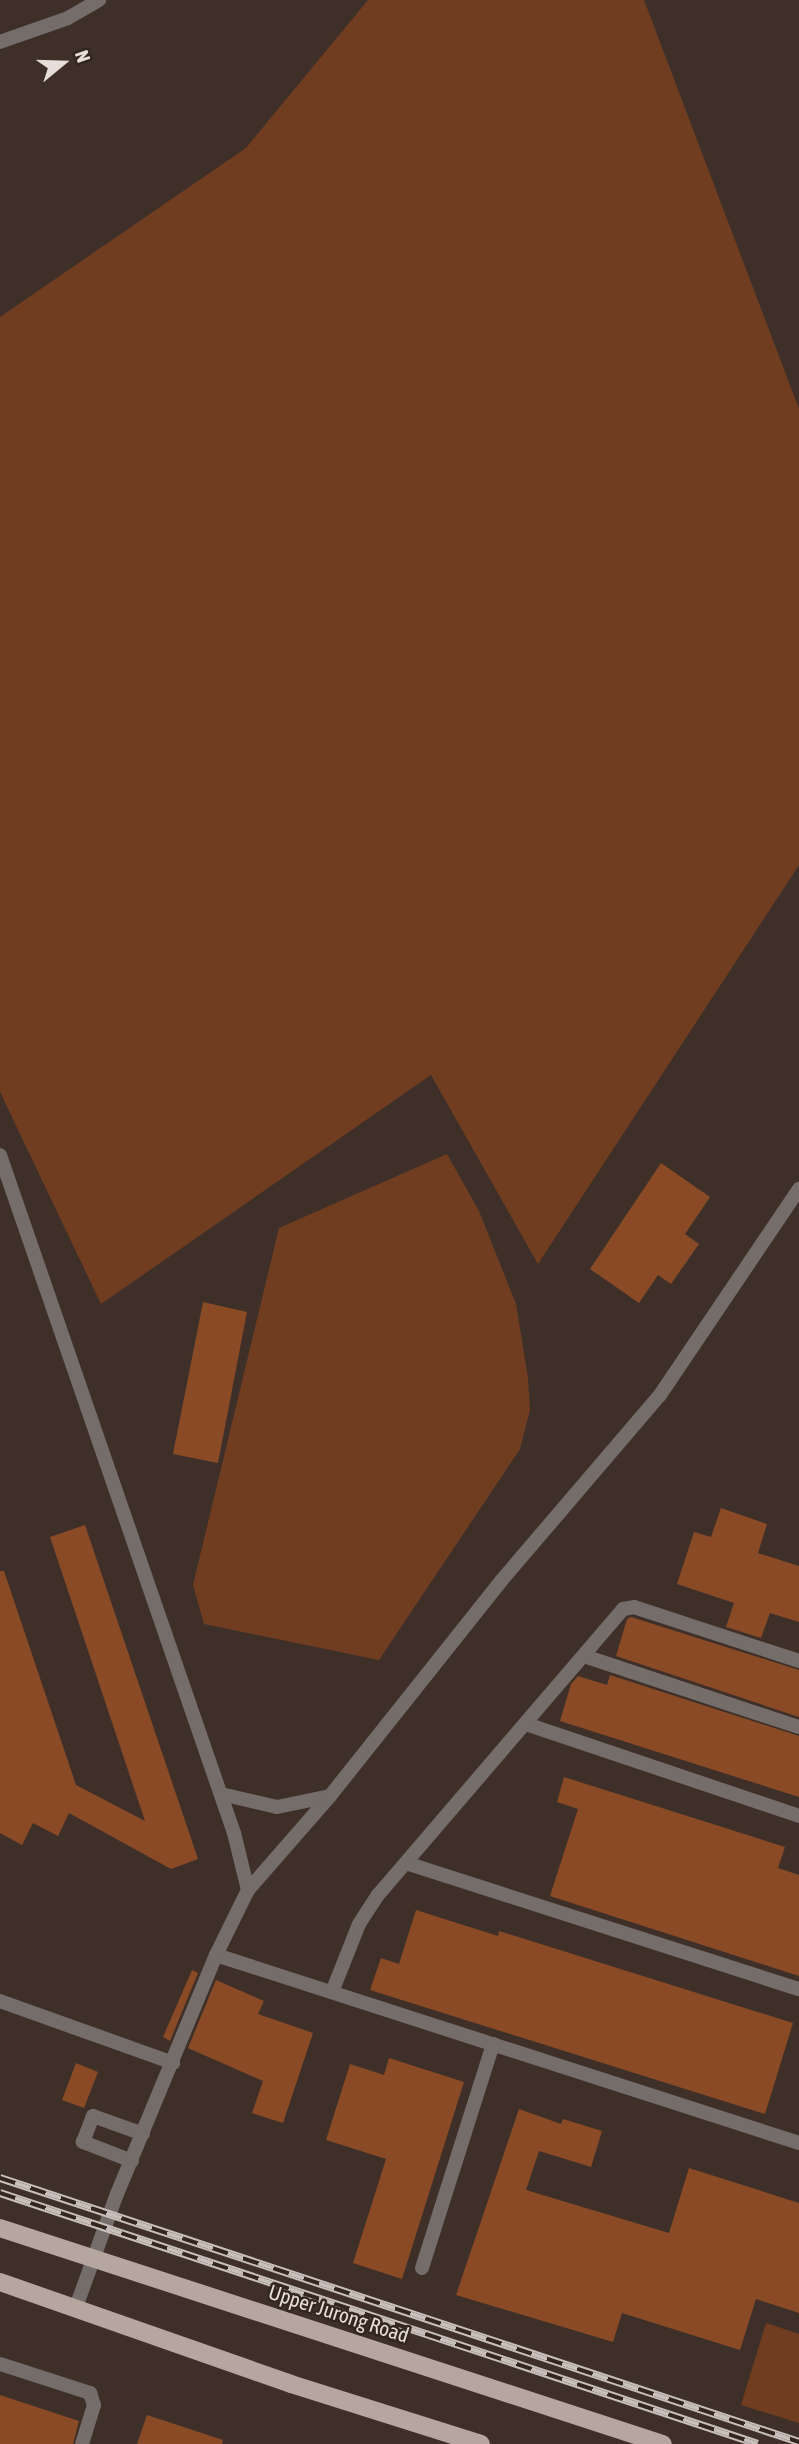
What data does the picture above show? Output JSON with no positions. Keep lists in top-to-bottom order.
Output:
{
  "streets": {
    "main road": ["Upper Jurong Road"]
  },
  "north": "right"
}
